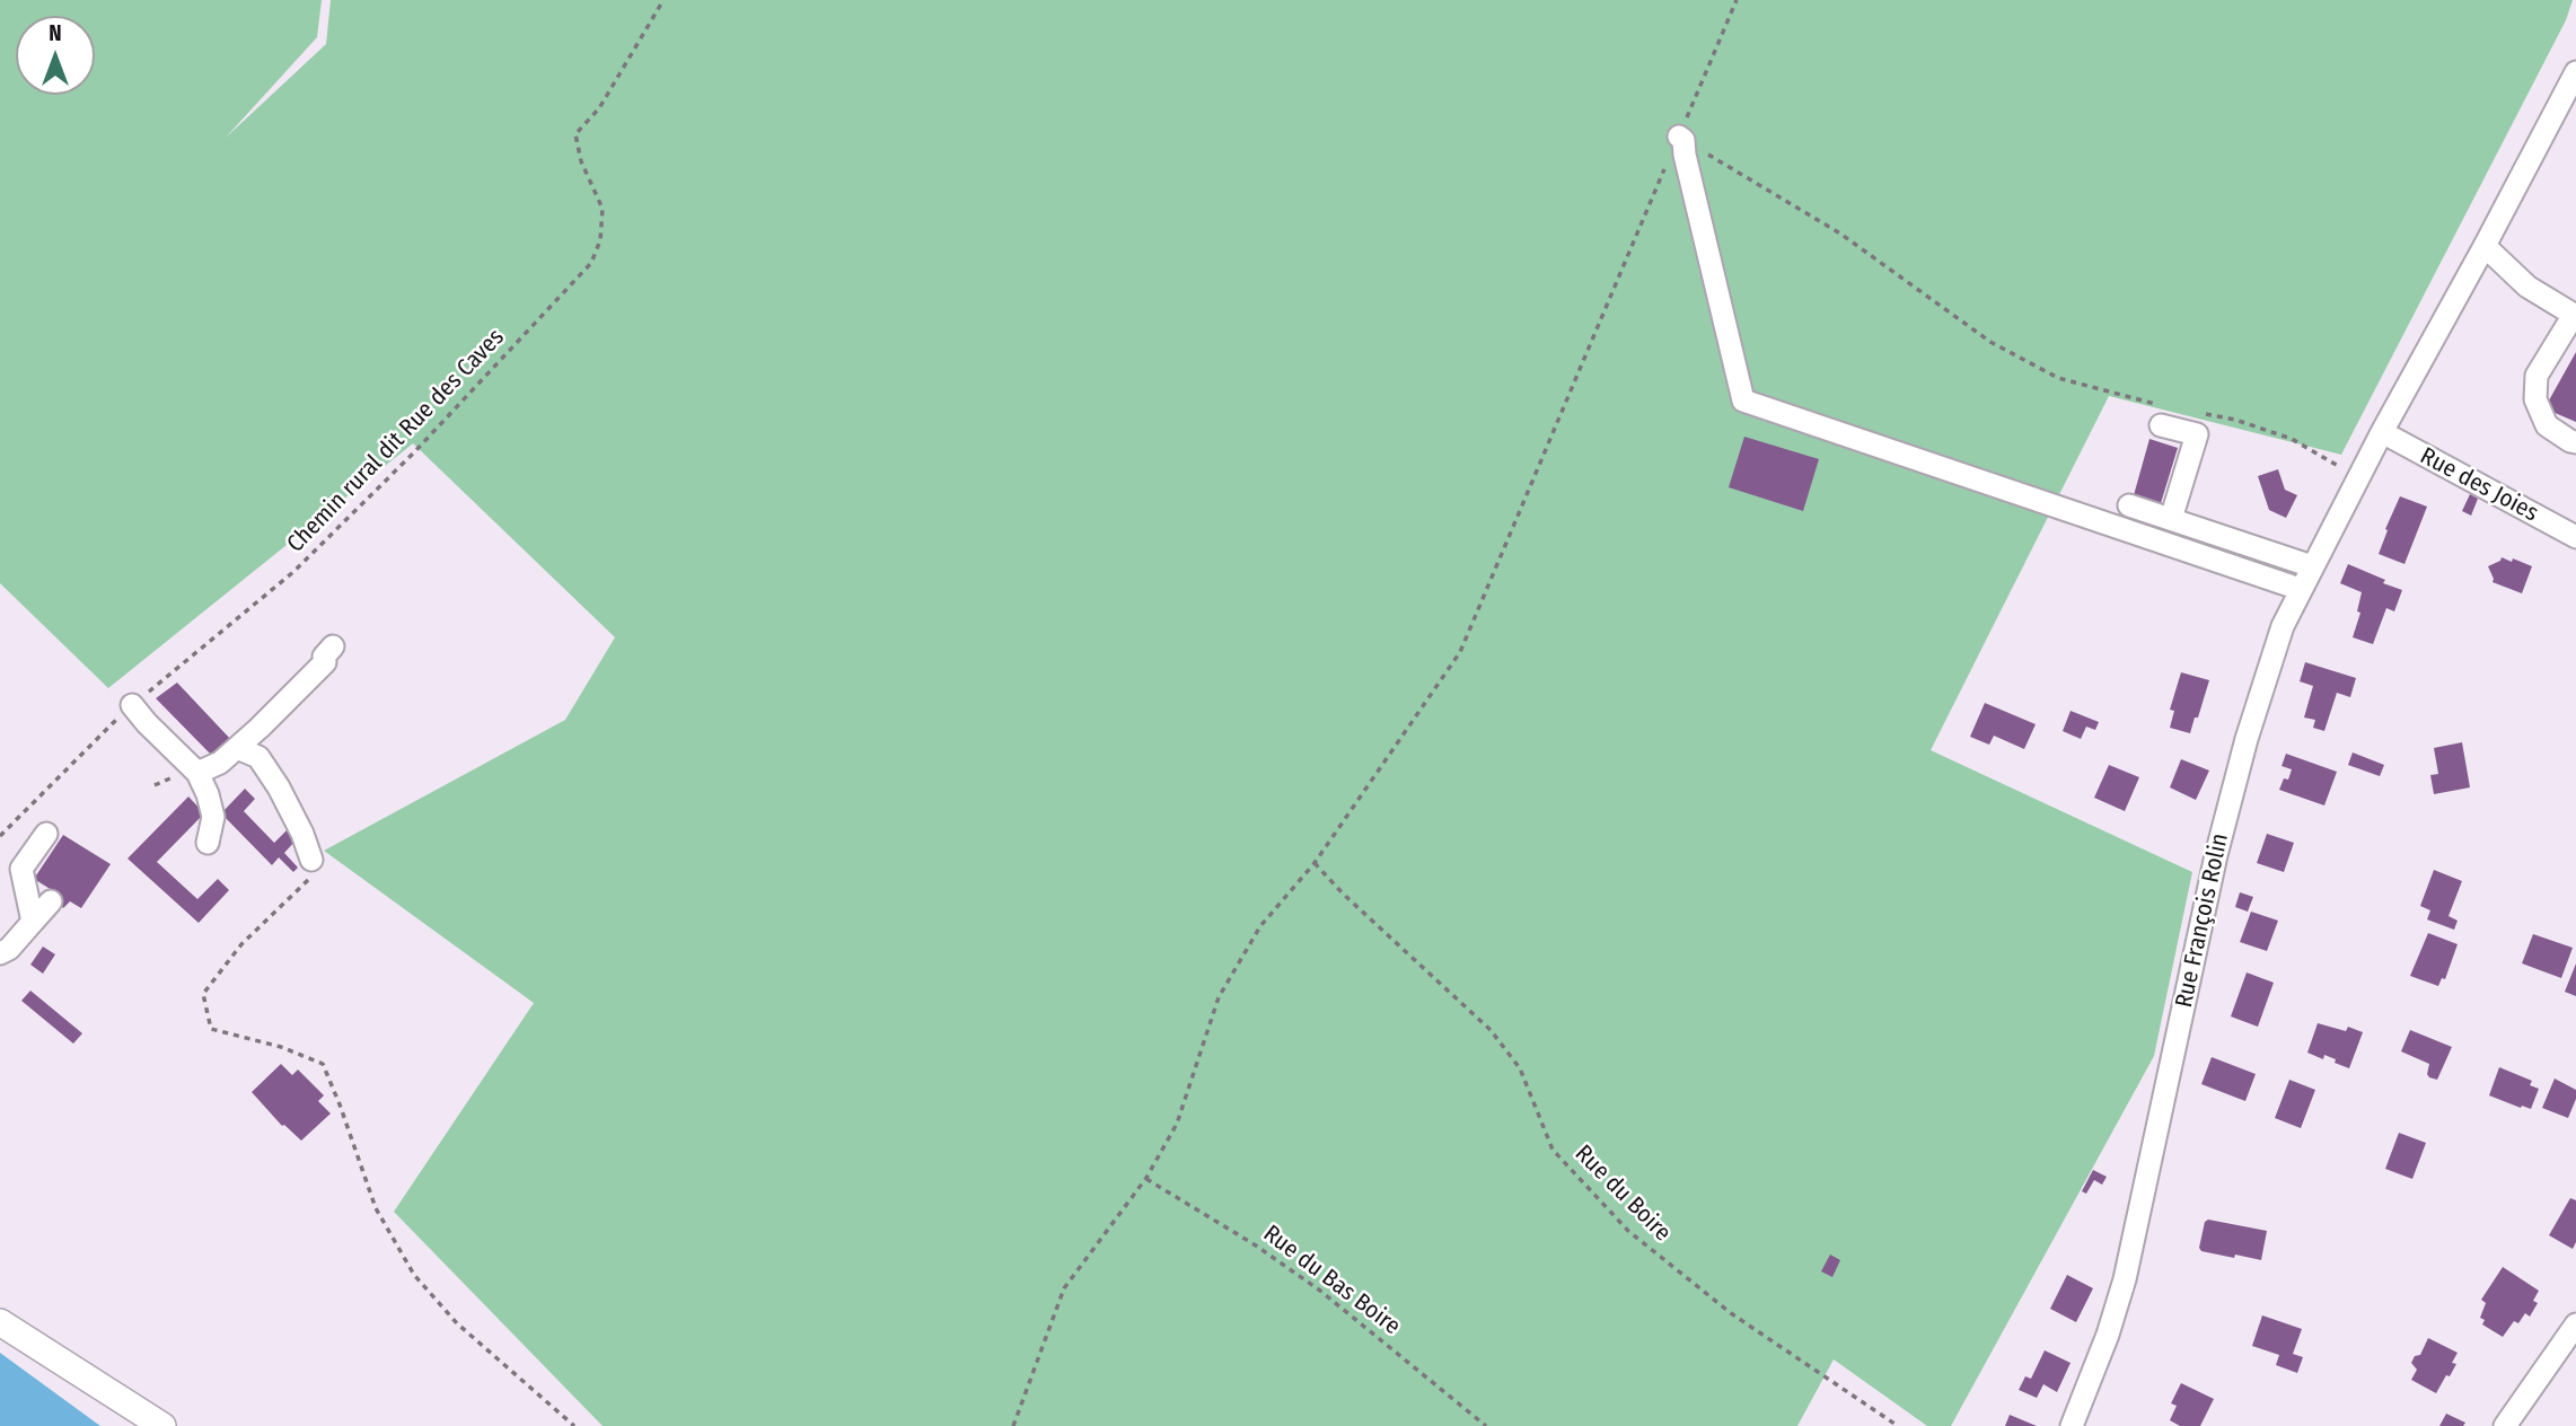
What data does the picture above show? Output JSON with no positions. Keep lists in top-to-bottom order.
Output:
{
  "streets": {
    "street": ["Rue des Joies", "Rue François Rolin"],
    "path": ["Chemin rural dit Rue des Caves", "Rue du Boire", "Rue du Bas Boire"]
  },
  "crossings": [
    ["Rue des Joies", "Rue François Rolin"]
  ],
  "north": "top"
}
